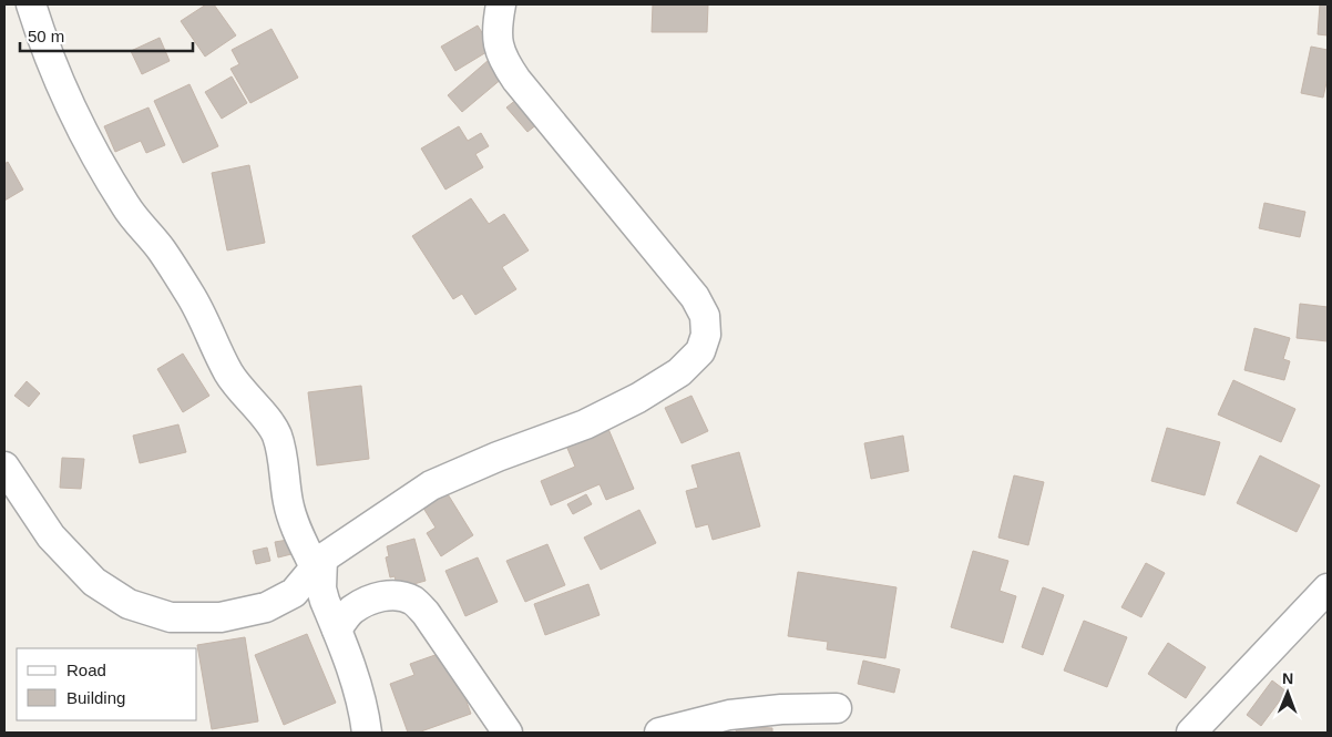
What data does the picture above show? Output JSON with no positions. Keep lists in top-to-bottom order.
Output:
{
  "legend": ["Road", "Building"],
  "scale_bar": "50 m",
  "north": "top"
}
